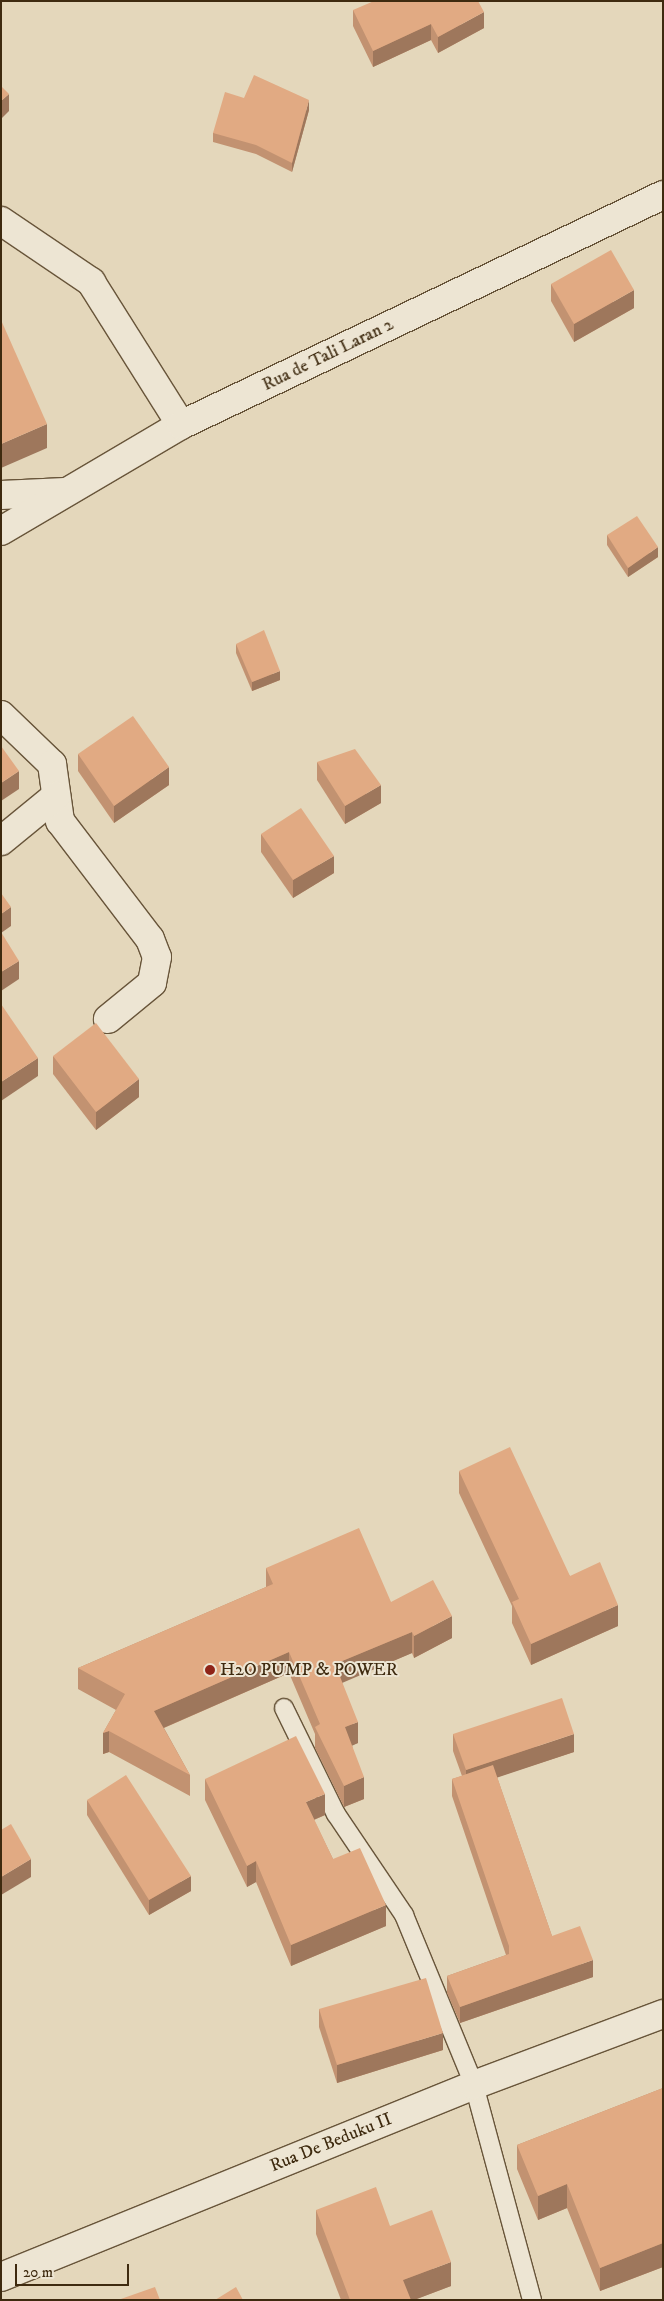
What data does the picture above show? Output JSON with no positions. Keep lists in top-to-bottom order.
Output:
{
  "streets": {
    "street": ["Rua de Tali Laran 2", "Rua De Beduku II"]
  },
  "places": ["H2O PUMP & POWER"],
  "scale_bar": "20 m"
}
